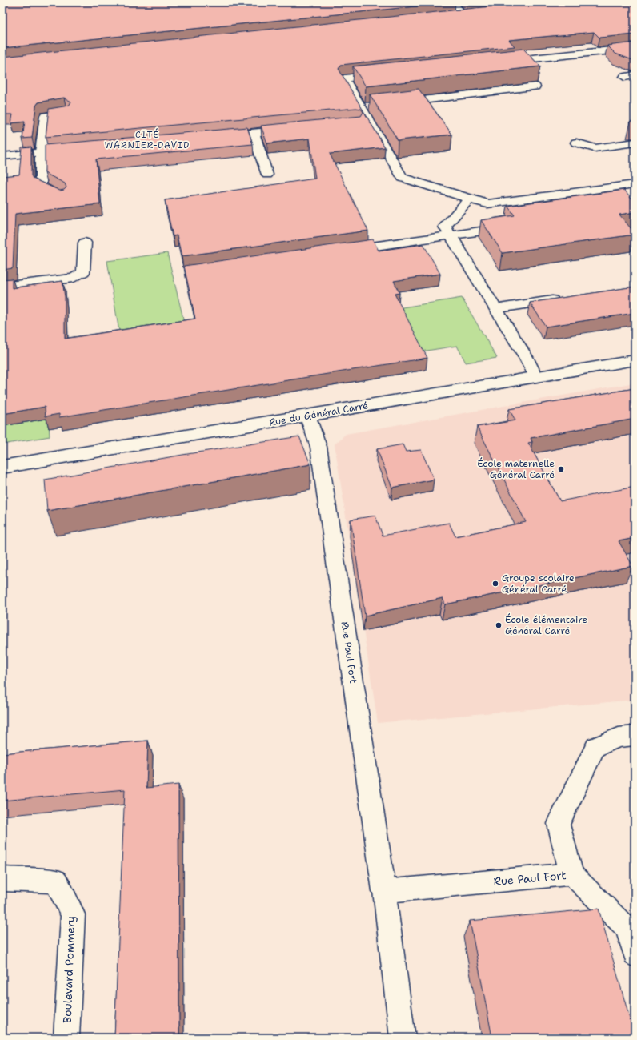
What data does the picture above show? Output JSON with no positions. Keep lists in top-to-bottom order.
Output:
{
  "streets": {
    "street": ["Rue du Général Carré", "Rue Paul Fort", "Boulevard Pommery"]
  },
  "crossings": [
    ["Rue du Général Carré", "Rue Paul Fort"]
  ],
  "districts": ["CITÉ WARNIER-DAVID"],
  "places": ["École maternelle Général Carré", "Groupe scolaire Général Carré", "École élémentaire Général Carré"]
}
